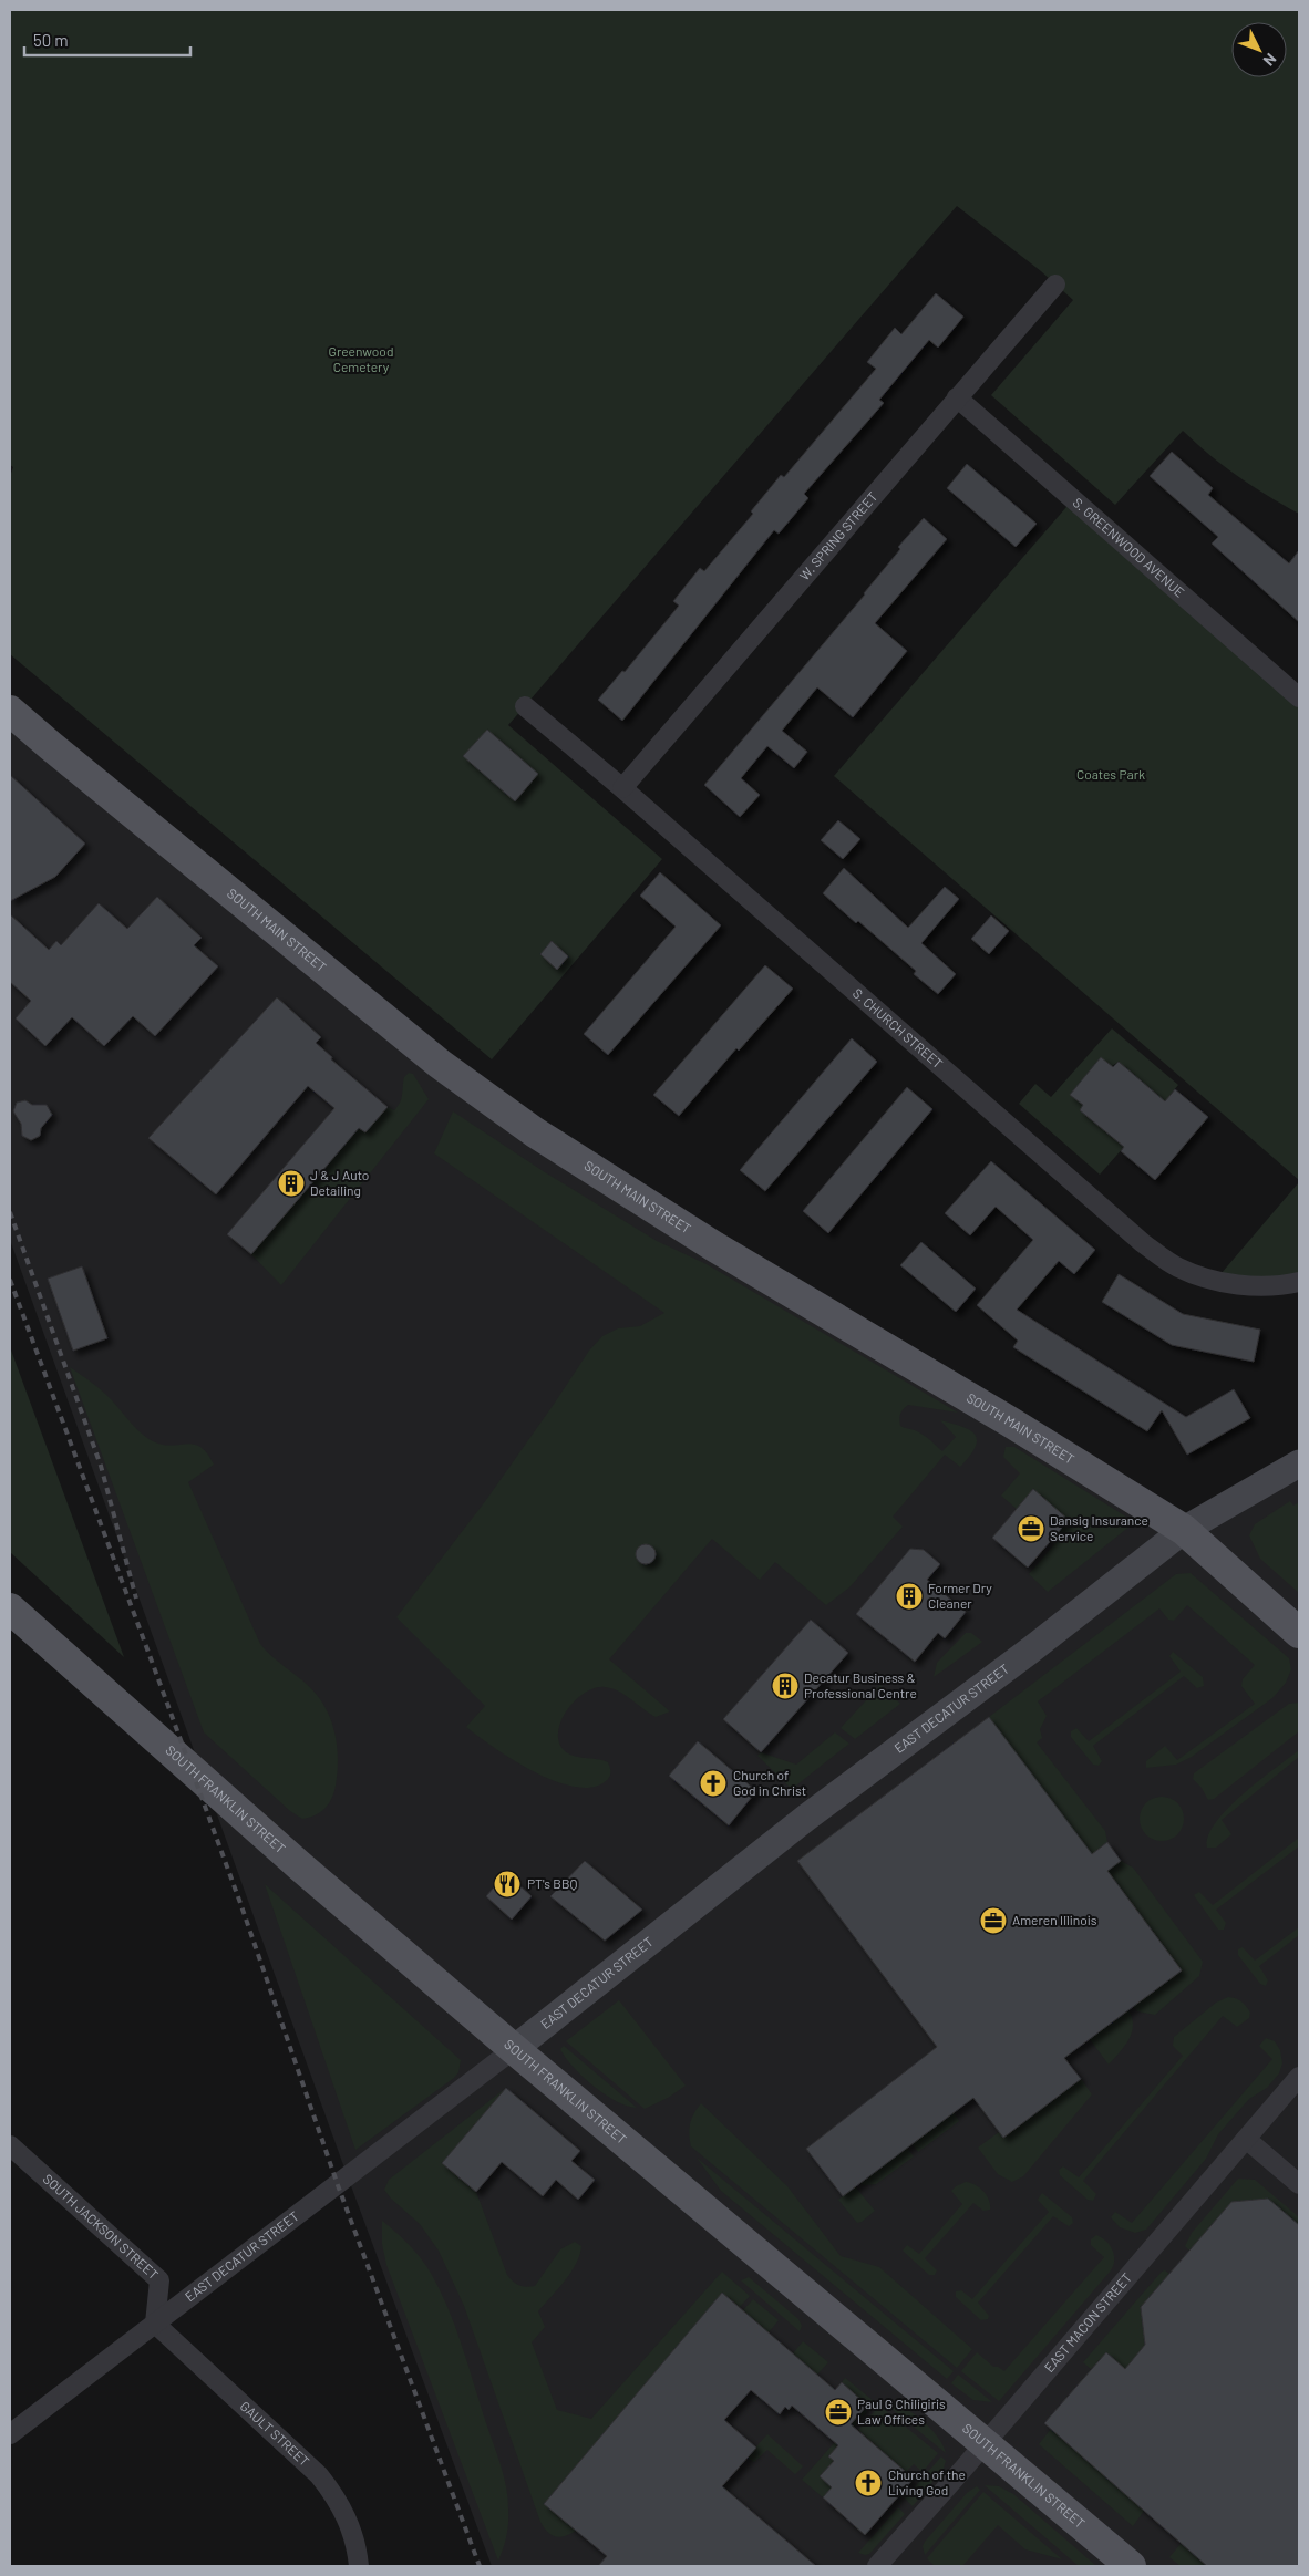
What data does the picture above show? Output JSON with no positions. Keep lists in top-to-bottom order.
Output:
{
  "streets": {
    "main road": ["SOUTH MAIN STREET", "SOUTH FRANKLIN STREET"],
    "street": [
      "W. SPRING STREET",
      "S. GREENWOOD AVENUE",
      "S. CHURCH STREET",
      "EAST DECATUR STREET",
      "SOUTH JACKSON STREET",
      "EAST MACON STREET",
      "GAULT STREET"
    ]
  },
  "crossings": [
    ["W. SPRING STREET", "S. GREENWOOD AVENUE"],
    ["W. SPRING STREET", "S. CHURCH STREET"],
    ["SOUTH MAIN STREET", "EAST DECATUR STREET"],
    ["EAST DECATUR STREET", "SOUTH FRANKLIN STREET"],
    ["EAST DECATUR STREET", "SOUTH JACKSON STREET"],
    ["EAST DECATUR STREET", "GAULT STREET"],
    ["SOUTH FRANKLIN STREET", "EAST MACON STREET"],
    ["SOUTH JACKSON STREET", "GAULT STREET"]
  ],
  "parks": ["Greenwood Cemetery", "Coates Park"],
  "places": {
    "building": ["J & J Auto Detailing", "Former Dry Cleaner", "Decatur Business & Professional Centre"],
    "office": ["Dansig Insurance Service", "Ameren Illinois", "Paul G Chiligiris Law Offices"],
    "church": ["Church of God in Christ", "Church of the Living God"],
    "restaurant": ["PT's BBQ"]
  },
  "scale_bar": "50 m",
  "north": "bottom right"
}
